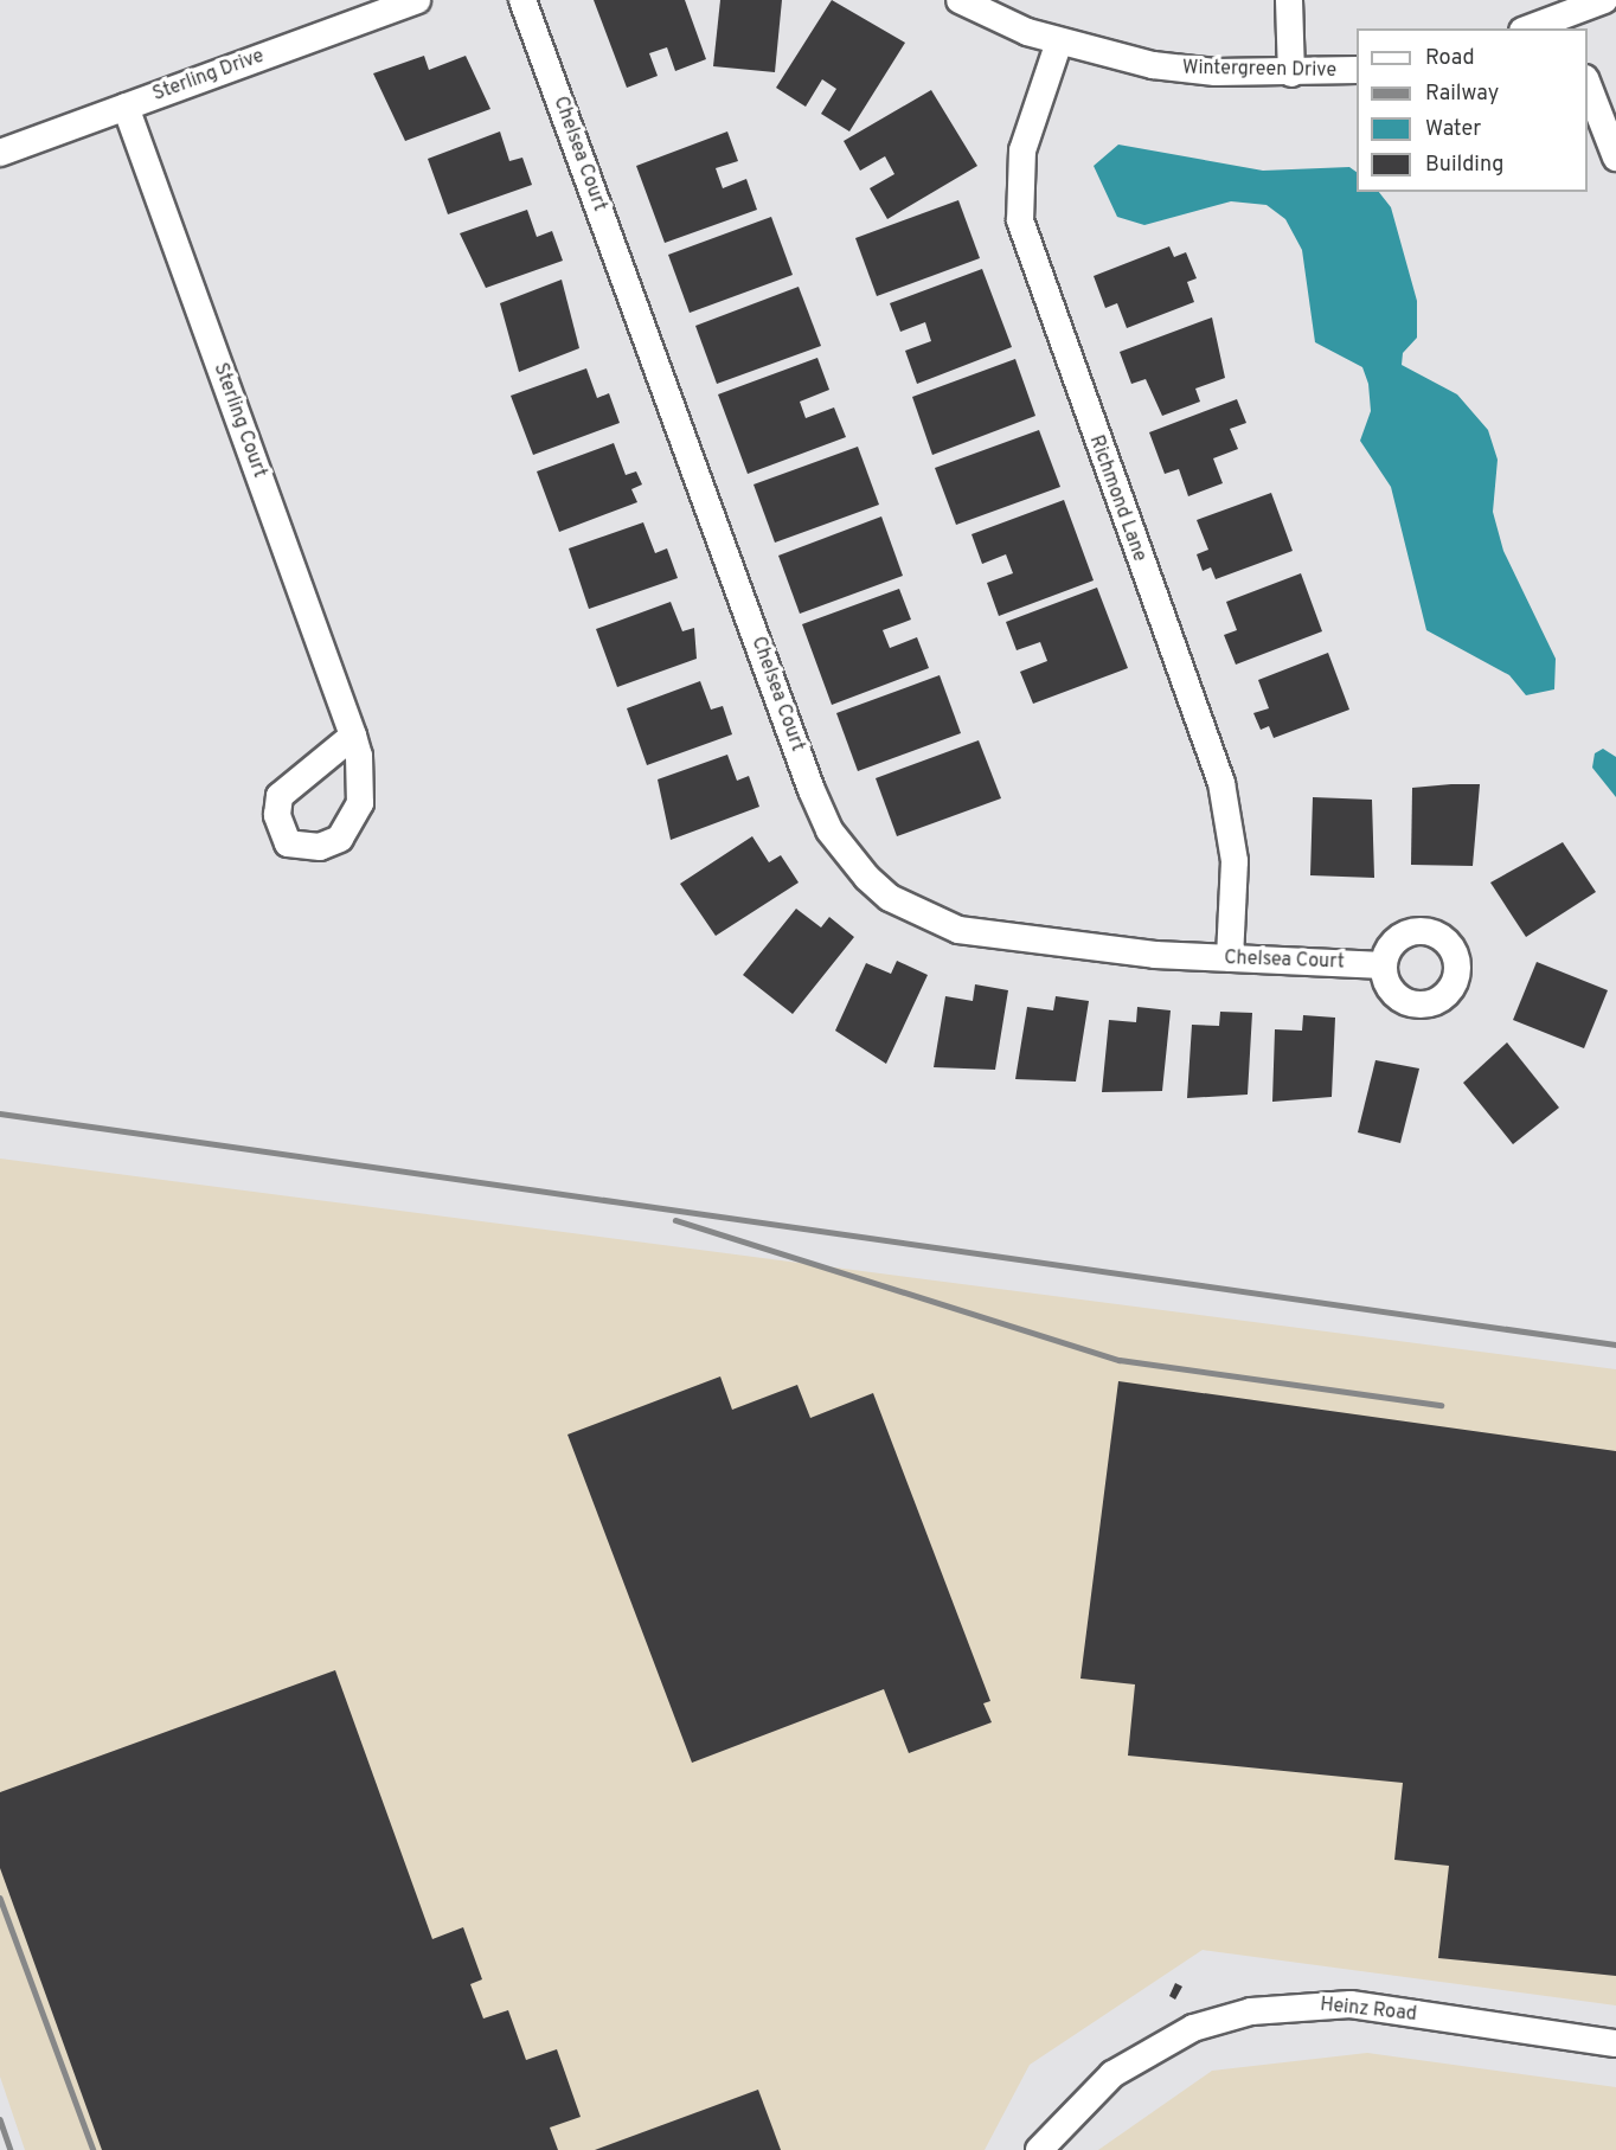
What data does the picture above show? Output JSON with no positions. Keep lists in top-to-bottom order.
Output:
{
  "streets": {
    "street": [
      "Wintergreen Drive",
      "Sterling Drive",
      "Chelsea Court",
      "Sterling Court",
      "Richmond Lane",
      "Heinz Road"
    ]
  },
  "crossings": [
    ["Wintergreen Drive", "Richmond Lane"],
    ["Sterling Drive", "Sterling Court"],
    ["Chelsea Court", "Richmond Lane"]
  ],
  "legend": [
    "Road",
    "Railway",
    "Water",
    "Building"
  ]
}
